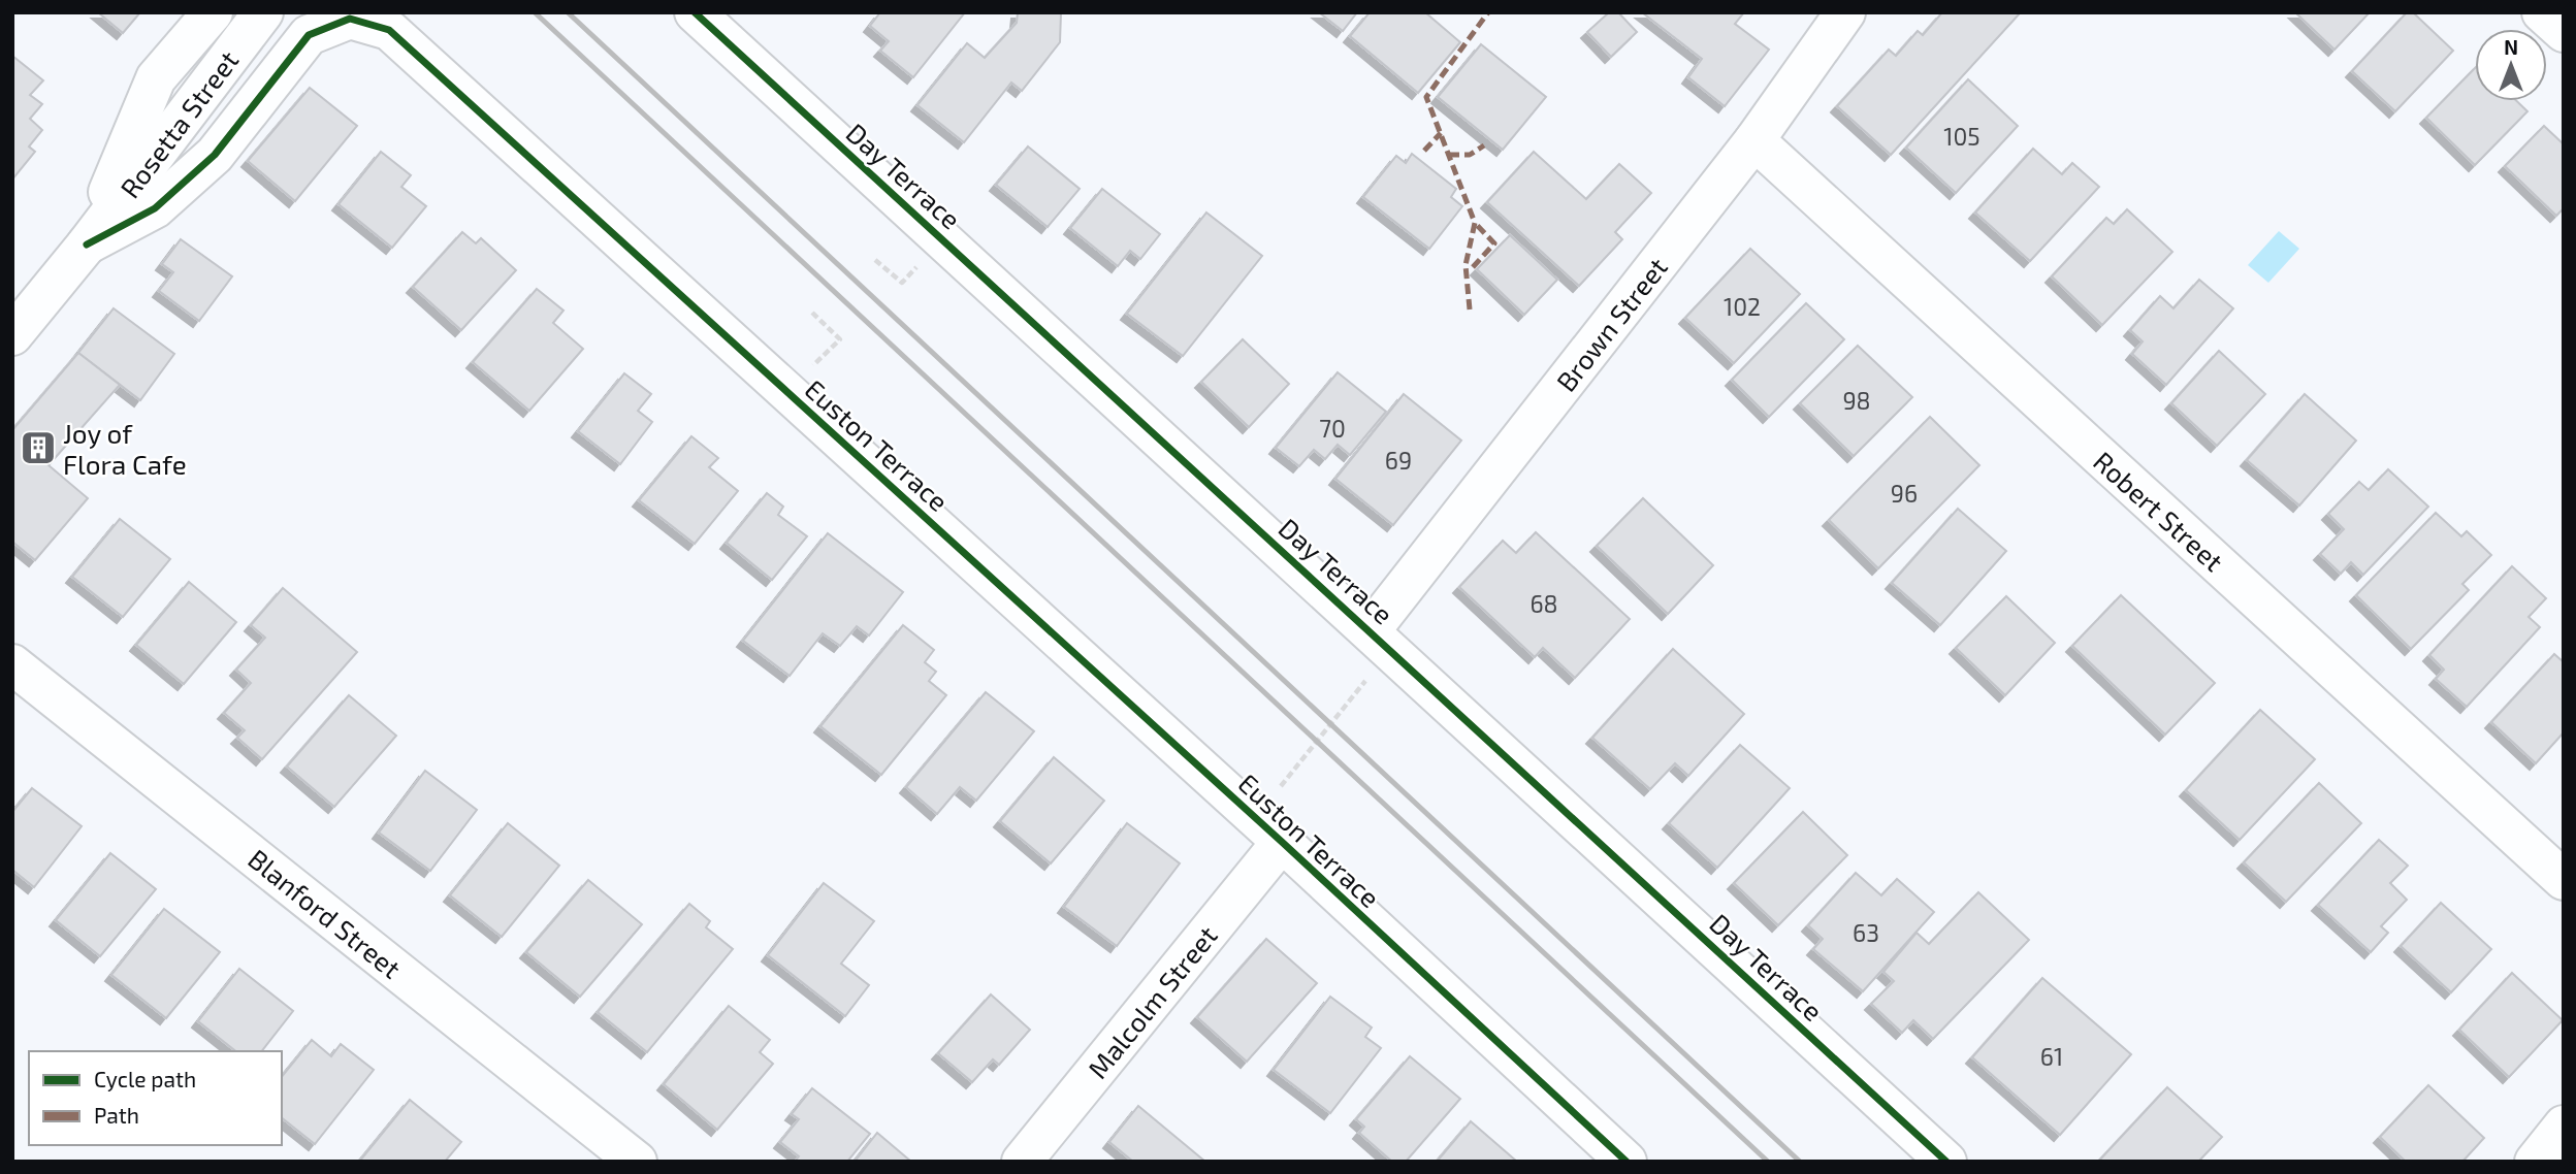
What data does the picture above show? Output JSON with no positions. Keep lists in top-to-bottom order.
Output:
{
  "streets": {
    "street": [
      "Rosetta Street",
      "Day Terrace",
      "Brown Street",
      "Euston Terrace",
      "Robert Street",
      "Blanford Street",
      "Malcolm Street"
    ]
  },
  "crossings": [
    ["Rosetta Street", "Euston Terrace"],
    ["Day Terrace", "Brown Street"],
    ["Brown Street", "Robert Street"],
    ["Euston Terrace", "Malcolm Street"]
  ],
  "places": {
    "building": ["Joy of Flora Cafe"]
  },
  "house_numbers": [
    "105",
    "102",
    "98",
    "70",
    "69",
    "96",
    "68",
    "63",
    "61"
  ],
  "legend": ["Cycle path", "Path"],
  "north": "top"
}
